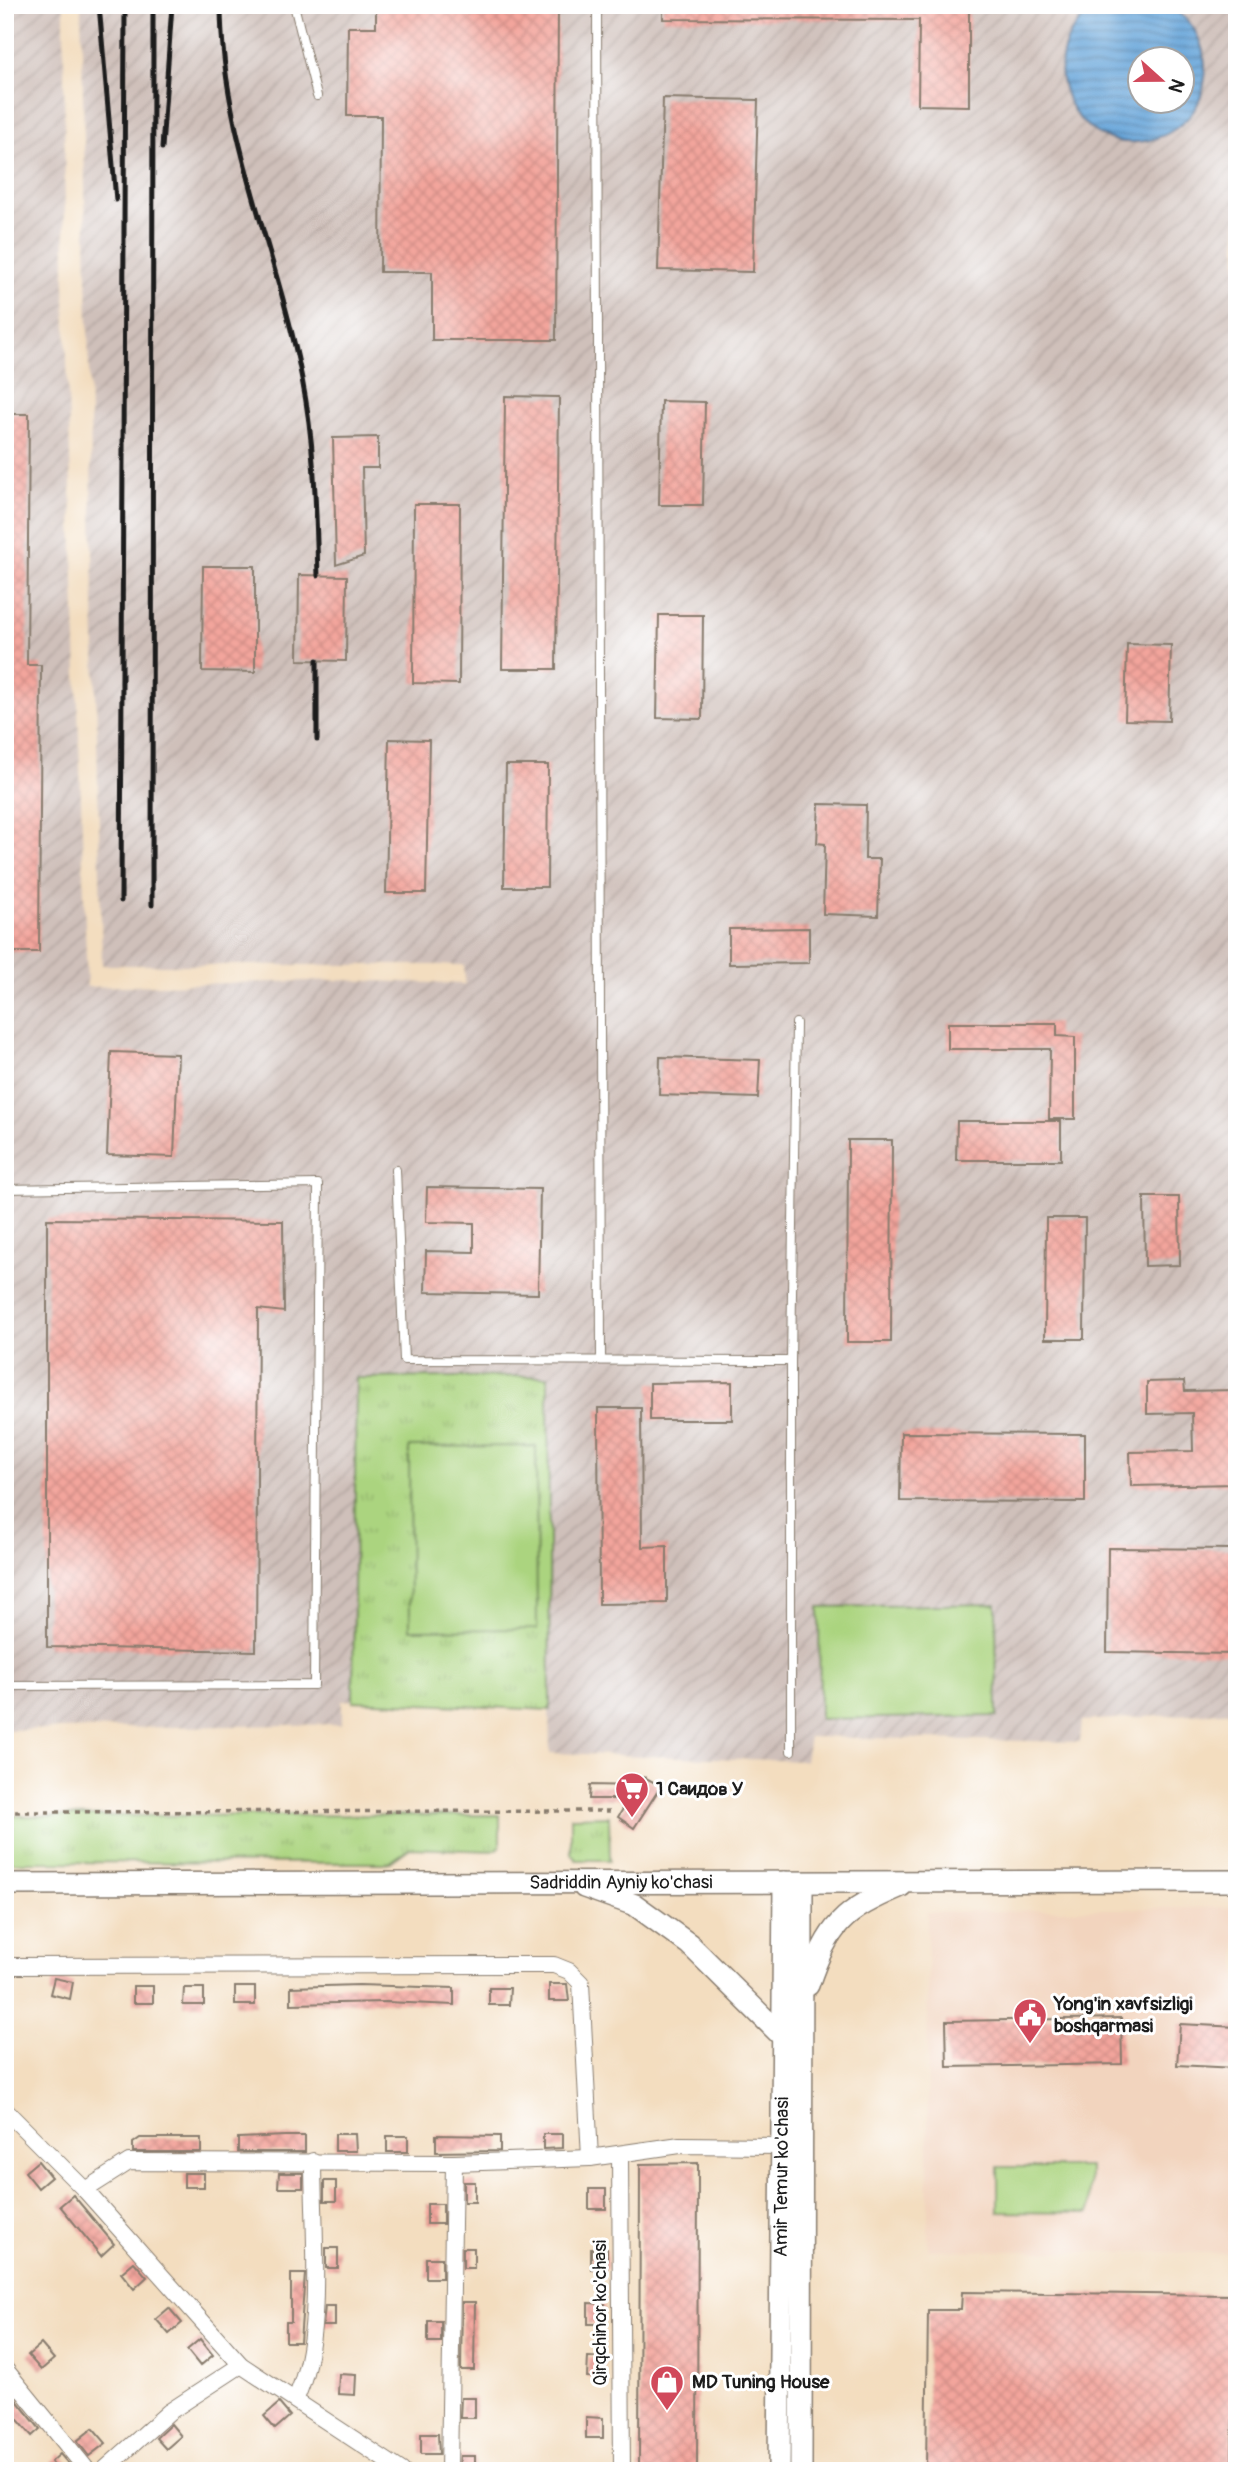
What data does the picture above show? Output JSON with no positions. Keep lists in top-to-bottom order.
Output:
{
  "streets": {
    "street": ["Sadriddin Ayniy ko'chasi", "Amir Temur ko'chasi", "Qirqchinor ko'chasi"]
  },
  "crossings": [
    ["Sadriddin Ayniy ko'chasi", "Amir Temur ko'chasi"]
  ],
  "places": {
    "supermarket": ["1 Саидов У"],
    "public building": ["Yong'in xavfsizligi boshqarmasi"],
    "shop": ["MD Tuning House"]
  },
  "north": "right"
}
